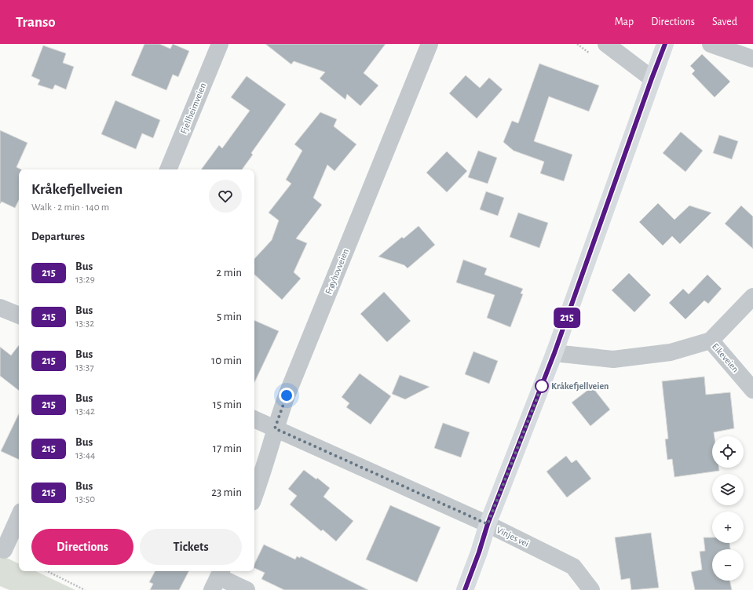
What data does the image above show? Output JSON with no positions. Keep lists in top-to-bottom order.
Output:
{
  "streets": {
    "street": [
      "Fjellheimveien",
      "Frøyhovveien",
      "Eikeveien",
      "Vinjes vei"
    ]
  },
  "crossings": [
    ["Frøyhovveien", "Vinjes vei"]
  ],
  "places": ["Kråkefjellveien"],
  "lines": ["bus line 215"],
  "page": {
    "header": "Transo",
    "nav": ["Map", "Directions", "Saved"],
    "on_map": "215",
    "heading": [
      ["Kråkefjellveien", "Walk · 2 min · 140 m"],
      "Departures"
    ],
    "list": [
      {
        "mark": "215",
        "name": "Bus",
        "note": "13:29",
        "value": "2 min"
      },
      {
        "mark": "215",
        "name": "Bus",
        "note": "13:32",
        "value": "5 min"
      },
      {
        "mark": "215",
        "name": "Bus",
        "note": "13:37",
        "value": "10 min"
      },
      {
        "mark": "215",
        "name": "Bus",
        "note": "13:42",
        "value": "15 min"
      },
      {
        "mark": "215",
        "name": "Bus",
        "note": "13:44",
        "value": "17 min"
      },
      {
        "mark": "215",
        "name": "Bus",
        "note": "13:50",
        "value": "23 min"
      }
    ],
    "map_buttons": ["+", "−"],
    "buttons": ["Directions", "Tickets"]
  }
}
